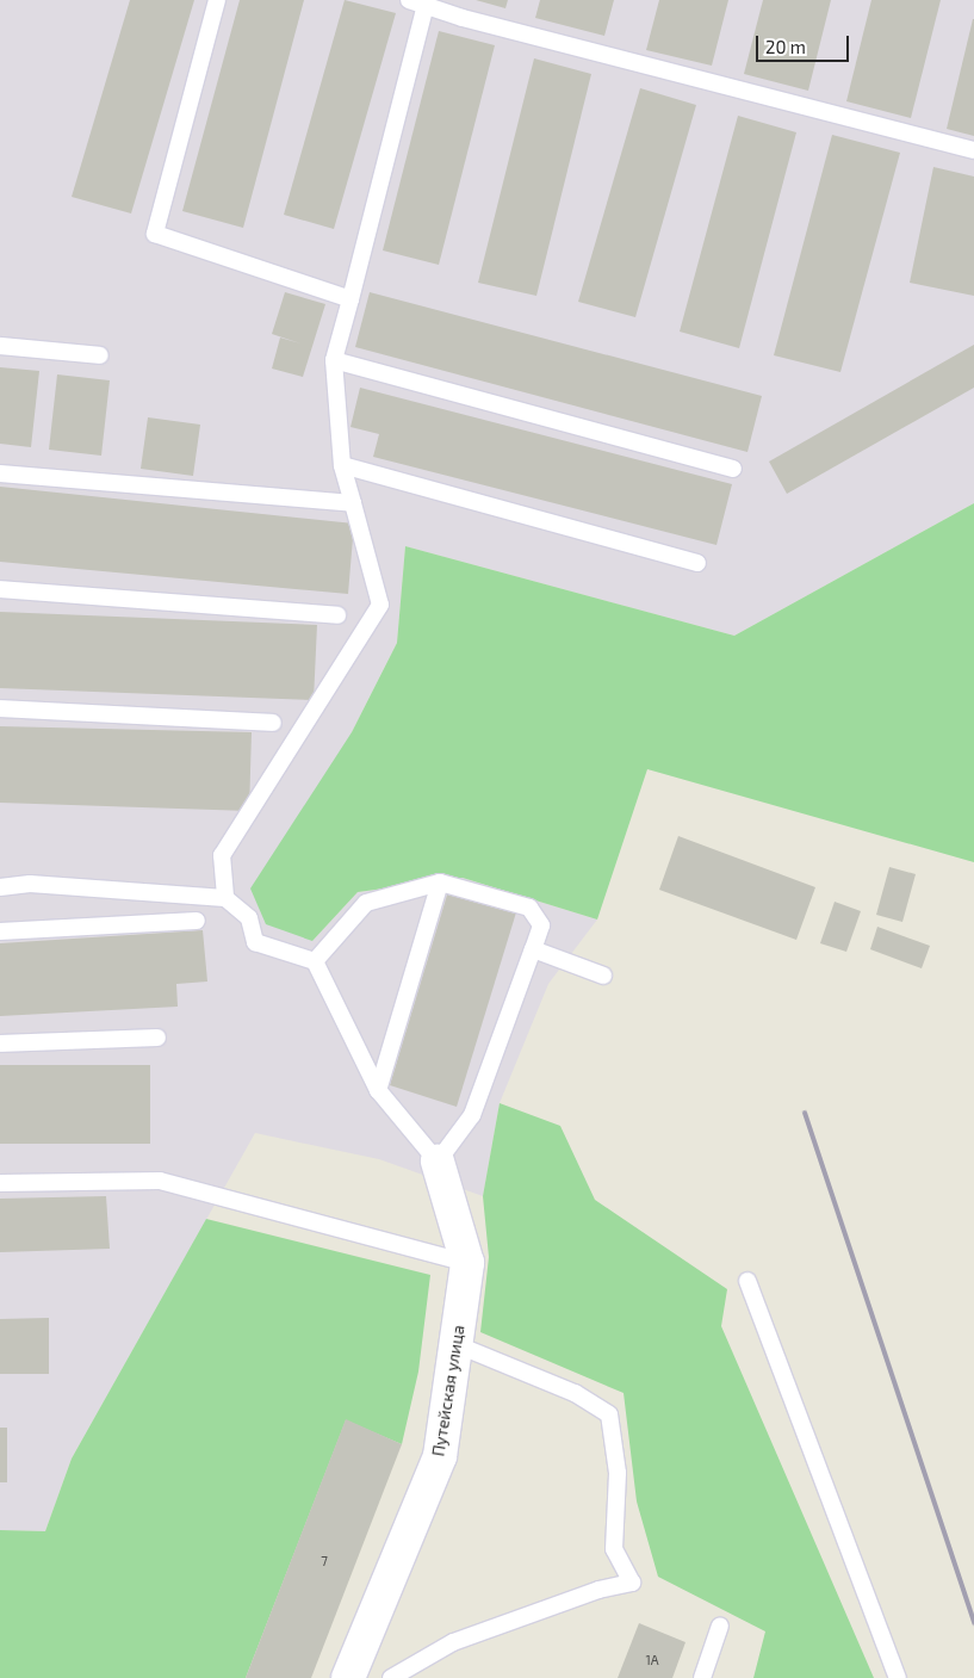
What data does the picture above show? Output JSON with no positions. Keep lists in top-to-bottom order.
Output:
{
  "streets": {
    "street": ["Путейская улица"]
  },
  "house_numbers": ["7", "1А"],
  "scale_bar": "20 m"
}
